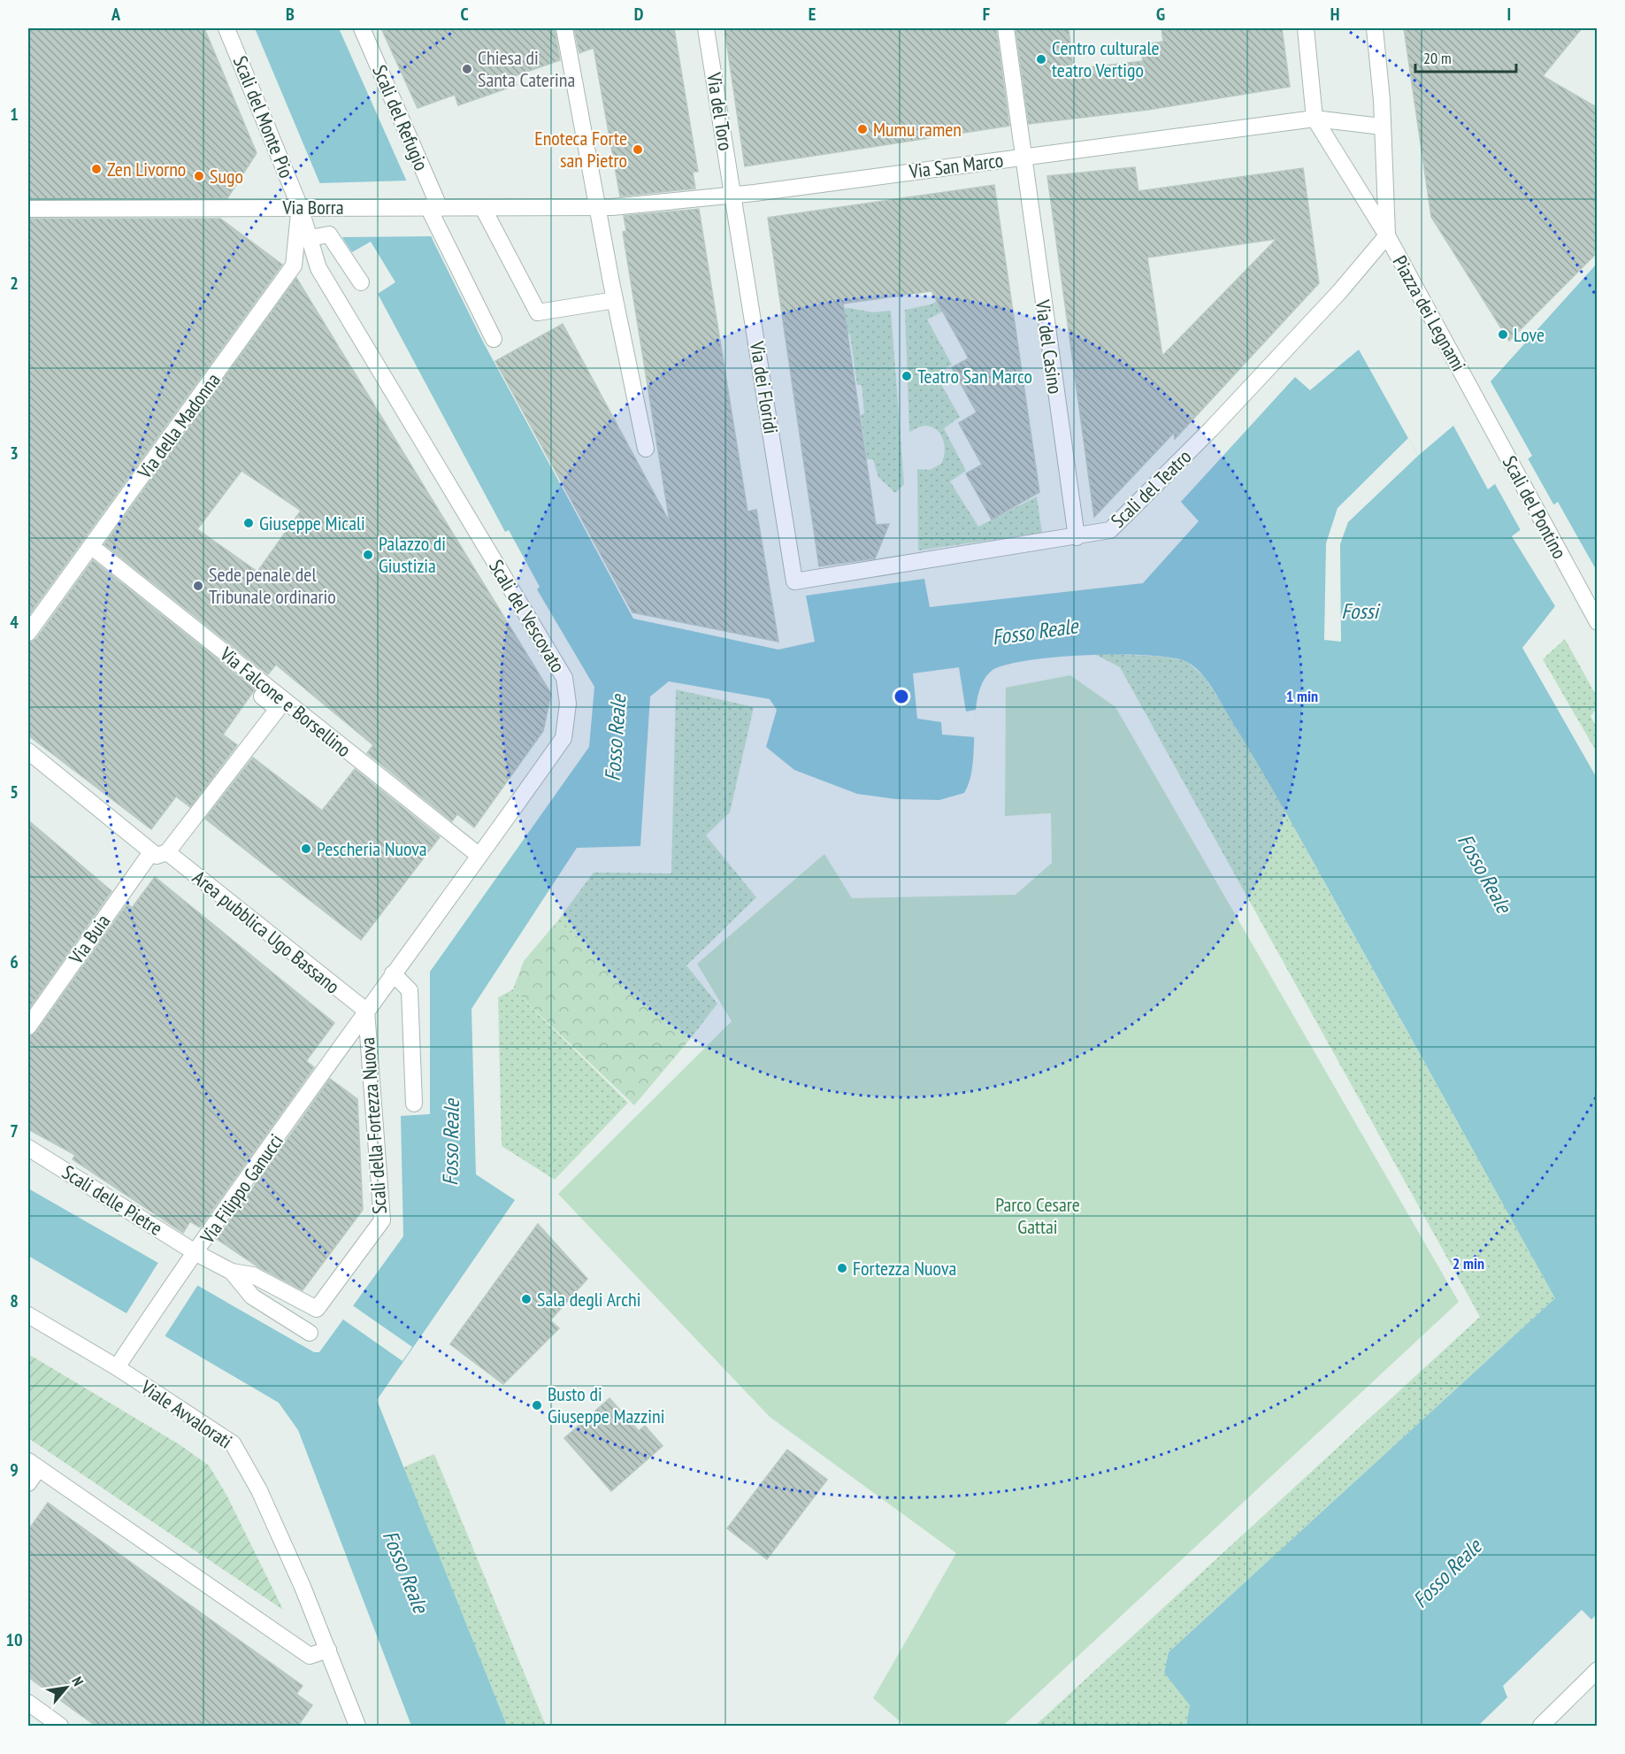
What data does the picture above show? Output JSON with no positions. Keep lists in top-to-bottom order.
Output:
{
  "streets": {
    "street": [
      "Via del Toro",
      "Scali del Monte Pio",
      "Scali del Refugio",
      "Via San Marco",
      "Via Borra",
      "Piazza dei Legnami",
      "Via del Casino",
      "Via dei Floridi",
      "Via della Madonna",
      "Scali del Teatro",
      "Scali del Pontino",
      "Scali del Vescovato",
      "Via Falcone e Borsellino",
      "Area pubblica Ugo Bassano",
      "Via Buia",
      "Scali della Fortezza Nuova",
      "Via Filippo Ganucci",
      "Scali delle Pietre",
      "Viale Avvalorati"
    ]
  },
  "crossings": [
    ["Via del Toro", "Via San Marco"],
    ["Via del Toro", "Via dei Floridi"],
    ["Scali del Monte Pio", "Via Borra"],
    ["Scali del Monte Pio", "Via della Madonna"],
    ["Scali del Monte Pio", "Scali del Vescovato"],
    ["Scali del Refugio", "Via Borra"],
    ["Via San Marco", "Via Borra"],
    ["Via San Marco", "Piazza dei Legnami"],
    ["Via San Marco", "Via del Casino"],
    ["Via San Marco", "Via dei Floridi"],
    ["Via Borra", "Via della Madonna"],
    ["Via Borra", "Scali del Vescovato"],
    ["Piazza dei Legnami", "Scali del Teatro"],
    ["Piazza dei Legnami", "Scali del Pontino"],
    ["Via del Casino", "Scali del Teatro"],
    ["Via dei Floridi", "Scali del Teatro"],
    ["Via della Madonna", "Scali del Vescovato"],
    ["Via della Madonna", "Via Falcone e Borsellino"],
    ["Scali del Vescovato", "Via Falcone e Borsellino"],
    ["Scali del Vescovato", "Area pubblica Ugo Bassano"],
    ["Scali del Vescovato", "Scali della Fortezza Nuova"],
    ["Scali del Vescovato", "Via Filippo Ganucci"],
    ["Area pubblica Ugo Bassano", "Via Buia"],
    ["Area pubblica Ugo Bassano", "Scali della Fortezza Nuova"],
    ["Area pubblica Ugo Bassano", "Via Filippo Ganucci"],
    ["Scali della Fortezza Nuova", "Via Filippo Ganucci"],
    ["Scali della Fortezza Nuova", "Scali delle Pietre"],
    ["Via Filippo Ganucci", "Scali delle Pietre"],
    ["Via Filippo Ganucci", "Viale Avvalorati"]
  ],
  "water": ["Fossi", "Fosso Reale"],
  "parks": ["Parco Cesare Gattai"],
  "places": [
    "Centro culturale teatro Vertigo",
    "Chiesa di Santa Caterina",
    "Mumu ramen",
    "Enoteca Forte san Pietro",
    "Zen Livorno",
    "Sugo",
    "Love",
    "Teatro San Marco",
    "Giuseppe Micali",
    "Palazzo di Giustizia",
    "Sede penale del Tribunale ordinario",
    "Pescheria Nuova",
    "Fortezza Nuova",
    "Sala degli Archi",
    "Busto di Giuseppe Mazzini"
  ],
  "scale_bar": "20 m",
  "north": "top right",
  "grid": {
    "columns": [
      "A",
      "B",
      "C",
      "D",
      "E",
      "F",
      "G",
      "H",
      "I"
    ],
    "rows": [
      "1",
      "2",
      "3",
      "4",
      "5",
      "6",
      "7",
      "8",
      "9",
      "10"
    ]
  },
  "rings": ["1 min", "2 min"]
}
